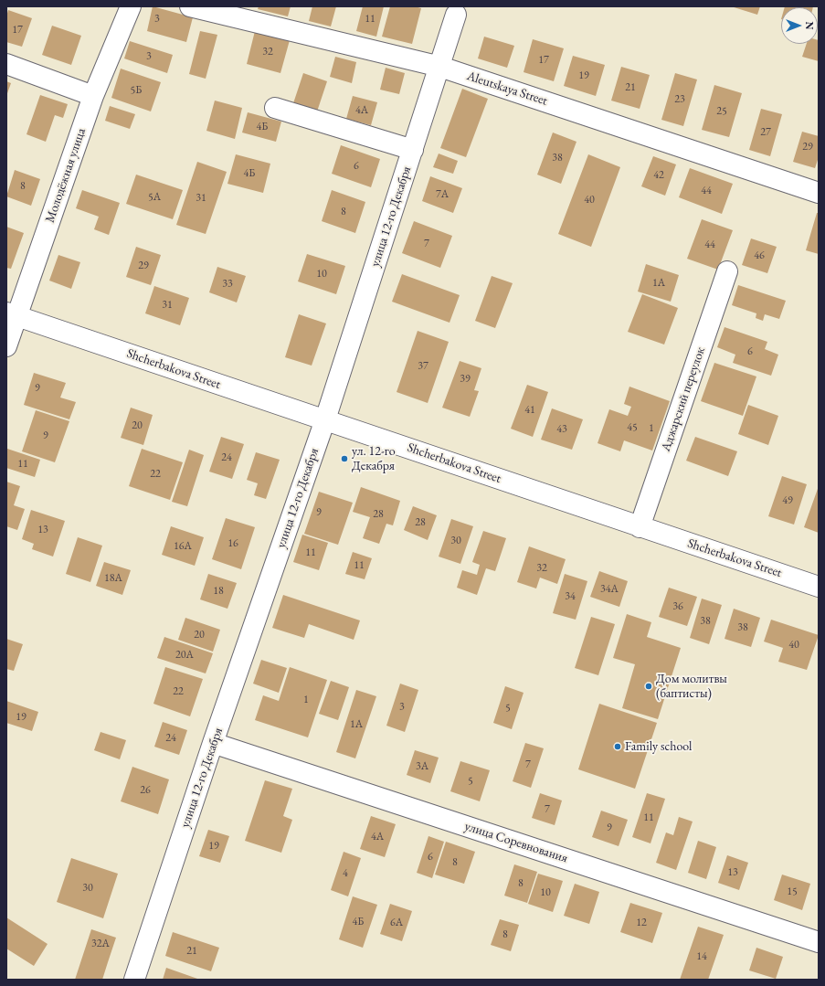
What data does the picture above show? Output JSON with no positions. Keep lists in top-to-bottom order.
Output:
{
  "streets": {
    "street": [
      "Aleutskaya Street",
      "Молодёжная улица",
      "улица 12-го Декабря",
      "Shcherbakova Street",
      "Аджарский переулок",
      "улица Соревнования"
    ]
  },
  "crossings": [
    ["Aleutskaya Street", "улица 12-го Декабря"],
    ["Молодёжная улица", "Shcherbakova Street"],
    ["улица 12-го Декабря", "Shcherbakova Street"],
    ["улица 12-го Декабря", "улица Соревнования"],
    ["Shcherbakova Street", "Аджарский переулок"]
  ],
  "places": ["ул. 12-го Декабря", "Дом молитвы (баптисты)", "Family school"],
  "house_numbers": [
    "3",
    "11",
    "17",
    "32",
    "3",
    "17",
    "19",
    "21",
    "5Б",
    "23",
    "4А",
    "25",
    "4Б",
    "27",
    "29",
    "38",
    "6",
    "4Б",
    "42",
    "8",
    "44",
    "7А",
    "5А",
    "31",
    "40",
    "8",
    "7",
    "44",
    "46",
    "29",
    "10",
    "1А",
    "33",
    "31",
    "6",
    "37",
    "39",
    "9",
    "41",
    "20",
    "45",
    "1",
    "43",
    "9",
    "24",
    "11",
    "22",
    "49",
    "9",
    "28",
    "28",
    "13",
    "30",
    "16",
    "16А",
    "11",
    "11",
    "32",
    "18А",
    "34А",
    "18",
    "34",
    "36",
    "38",
    "38",
    "20",
    "40",
    "20А",
    "22",
    "1",
    "3",
    "5",
    "19",
    "1А",
    "24",
    "7",
    "3А",
    "5",
    "26",
    "7",
    "11",
    "9",
    "4А",
    "19",
    "6",
    "8",
    "13",
    "4",
    "8",
    "30",
    "15",
    "10",
    "4Б",
    "6А",
    "12",
    "8",
    "32А",
    "21",
    "14"
  ],
  "north": "right"
}
